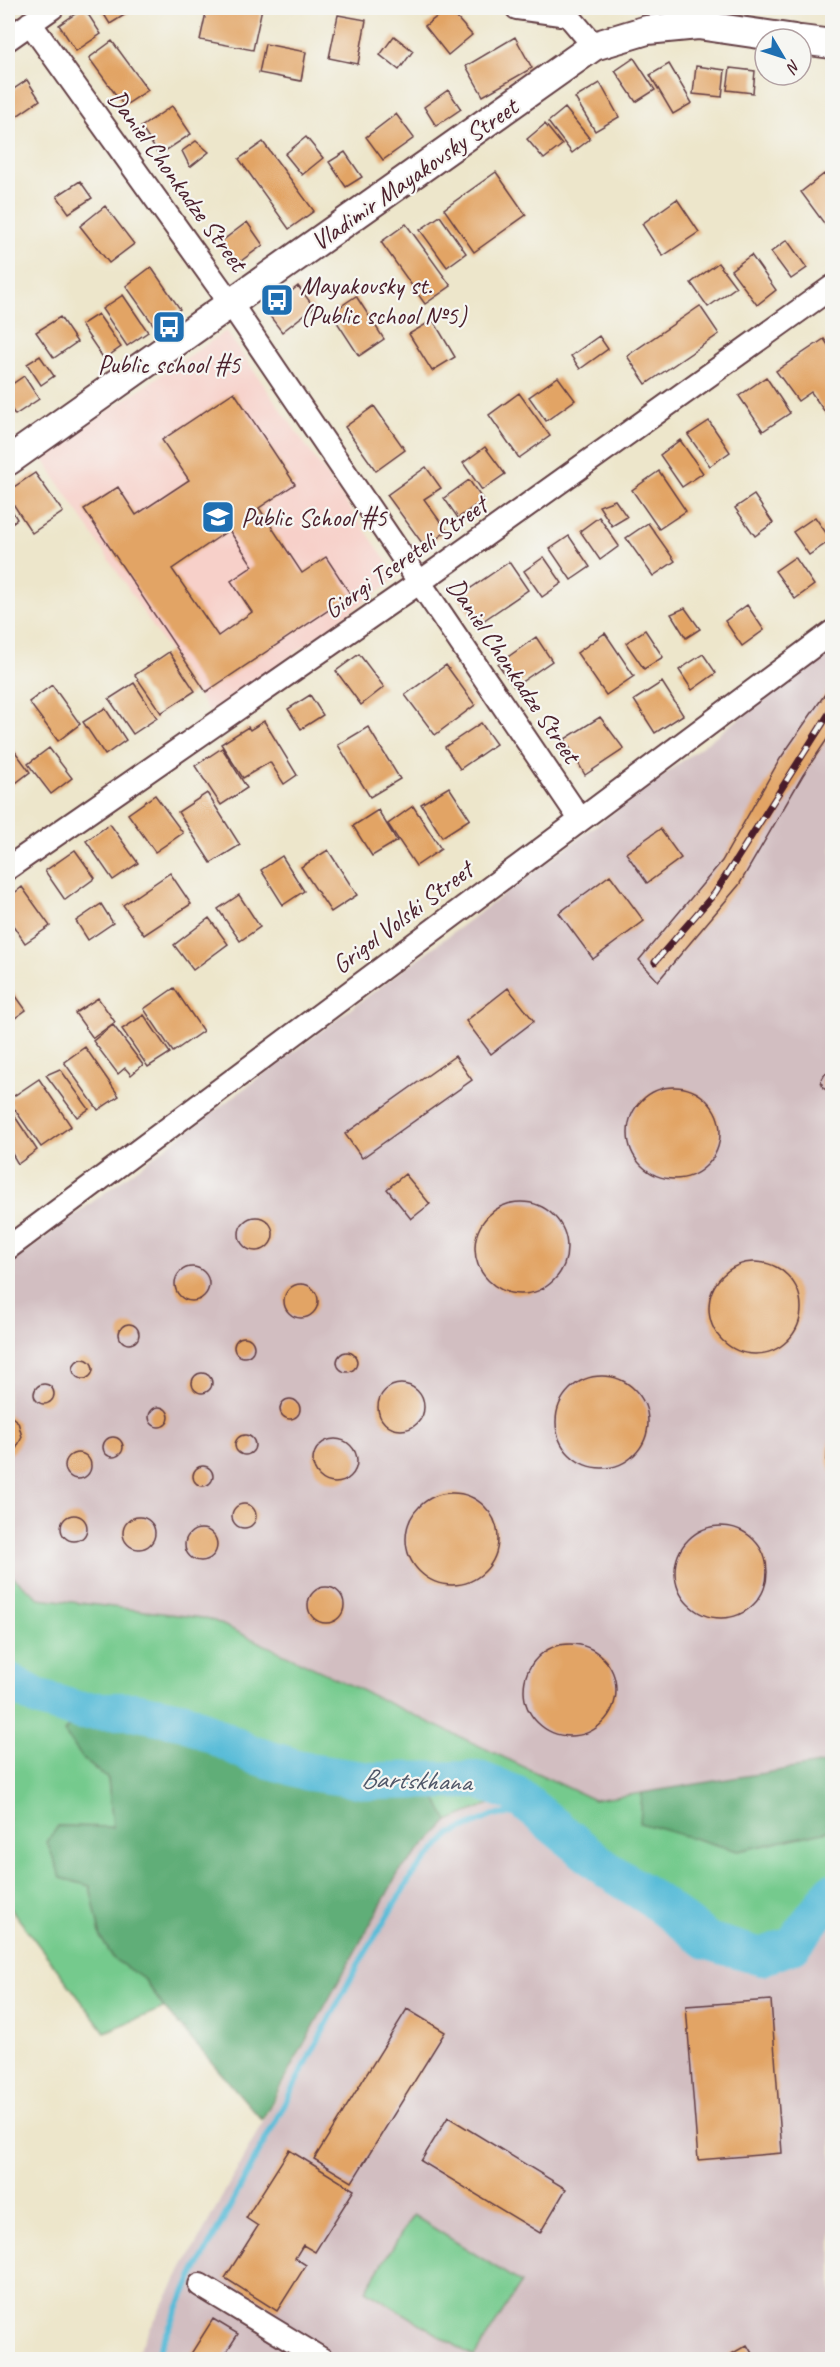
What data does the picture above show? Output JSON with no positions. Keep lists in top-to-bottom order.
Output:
{
  "streets": {
    "main road": ["Vladimir Mayakovsky Street"],
    "street": ["Daniel Chonkadze Street", "Giorgi Tsereteli Street", "Grigol Volski Street"]
  },
  "crossings": [
    ["Vladimir Mayakovsky Street", "Daniel Chonkadze Street"],
    ["Daniel Chonkadze Street", "Giorgi Tsereteli Street"],
    ["Daniel Chonkadze Street", "Grigol Volski Street"]
  ],
  "water": ["Bartskhana"],
  "places": {
    "bus stop": ["Mayakovsky st. (Public school №5)", "Public school #5"],
    "school or university": ["Public School #5"]
  },
  "north": "bottom right"
}
